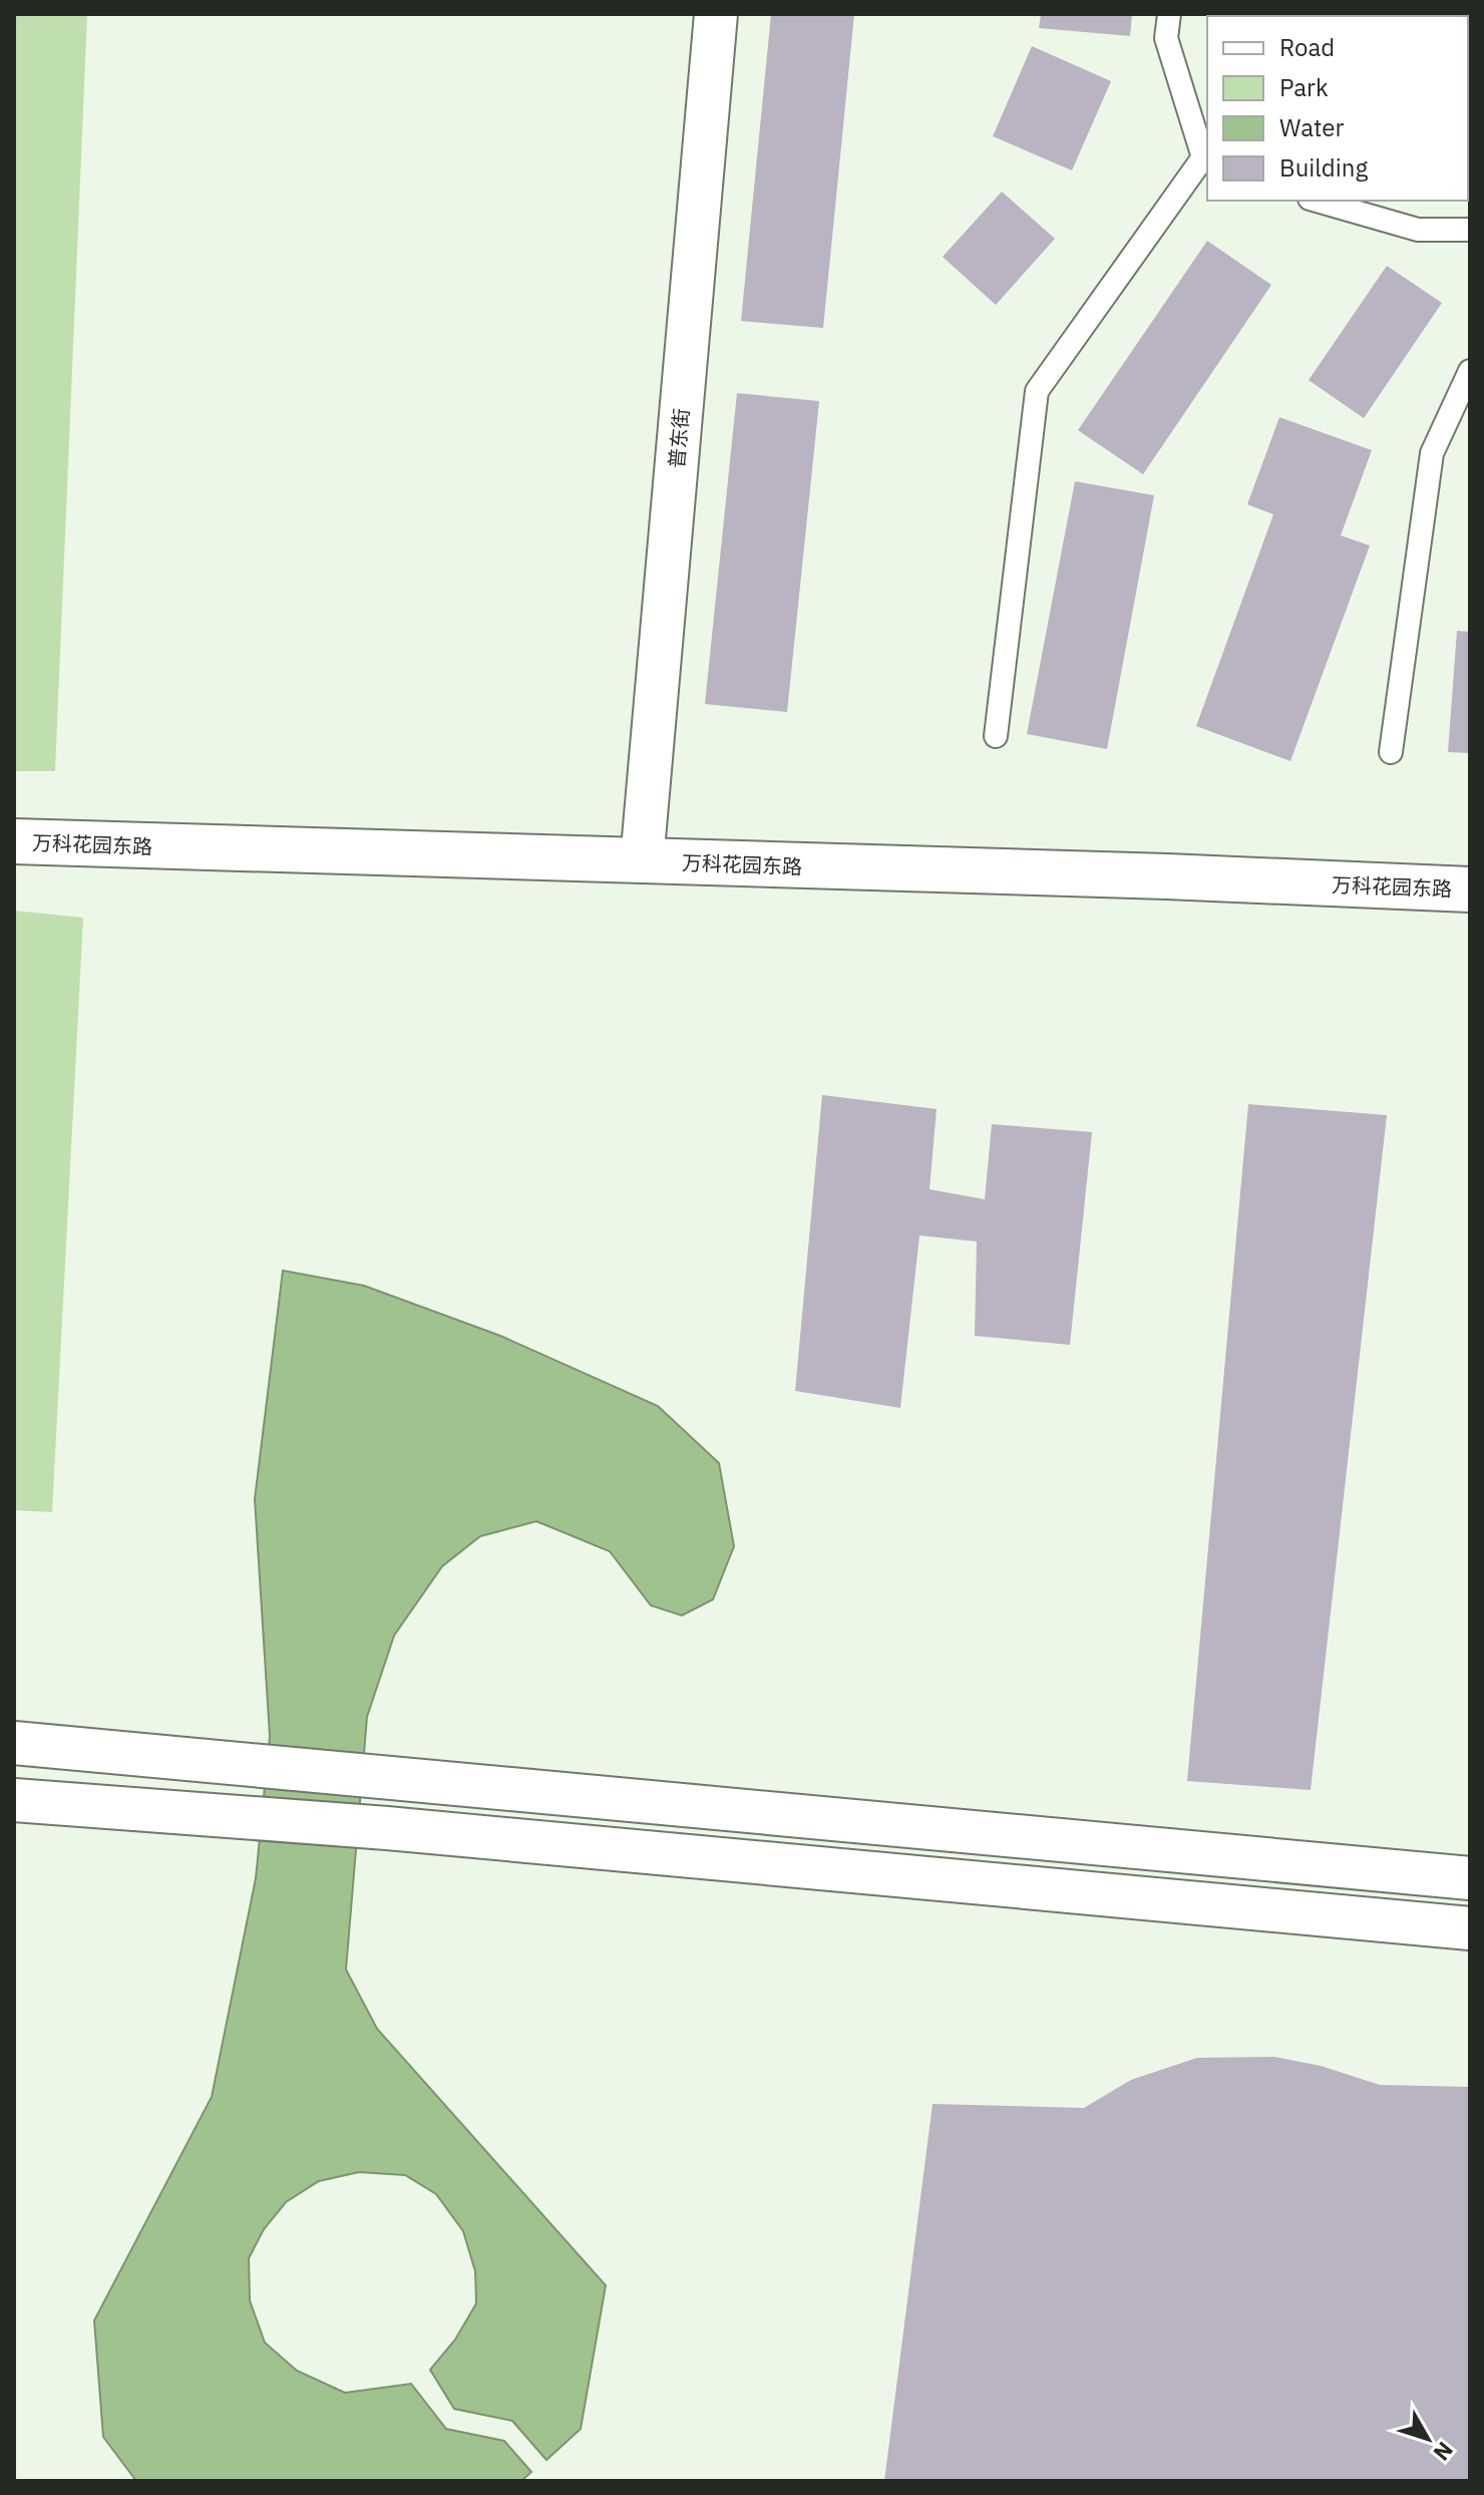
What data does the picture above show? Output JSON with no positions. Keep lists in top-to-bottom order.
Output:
{
  "streets": {
    "street": ["普东街", "万科花园东路"]
  },
  "crossings": [
    ["普东街", "万科花园东路"]
  ],
  "legend": [
    "Road",
    "Park",
    "Water",
    "Building"
  ],
  "north": "bottom right"
}
